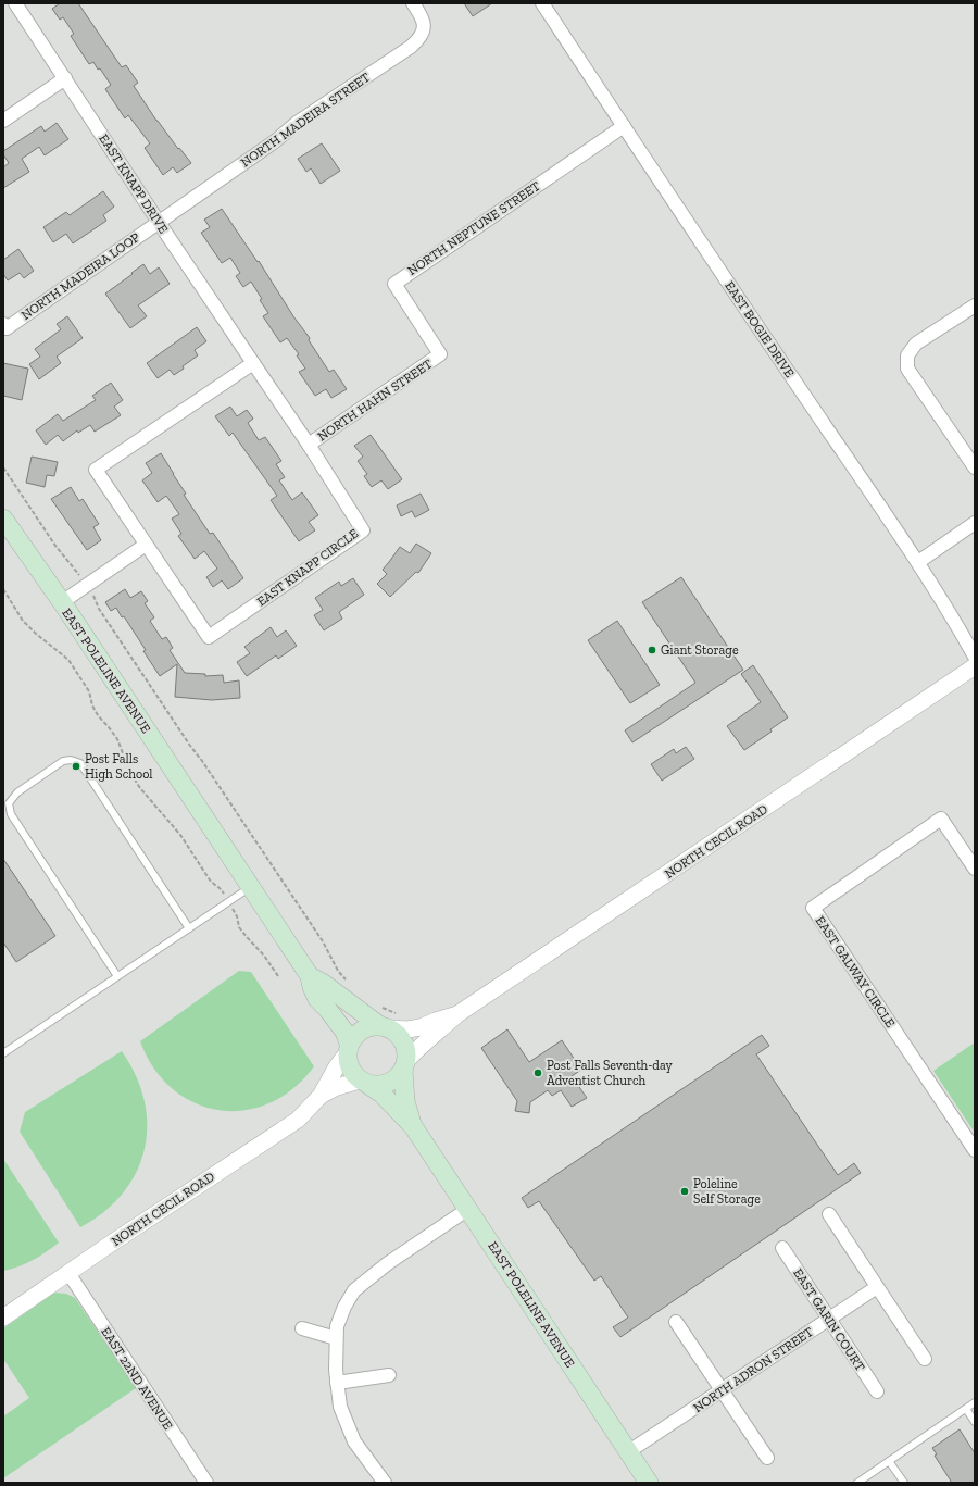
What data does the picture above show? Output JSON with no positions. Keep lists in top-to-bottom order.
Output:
{
  "streets": {
    "main road": ["EAST POLELINE AVENUE"],
    "street": [
      "NORTH MADEIRA STREET",
      "EAST KNAPP DRIVE",
      "NORTH NEPTUNE STREET",
      "NORTH MADEIRA LOOP",
      "EAST BOGIE DRIVE",
      "NORTH HAHN STREET",
      "EAST KNAPP CIRCLE",
      "NORTH CECIL ROAD",
      "EAST GALWAY CIRCLE",
      "EAST GARIN COURT",
      "NORTH ADRON STREET",
      "EAST 22ND AVENUE"
    ]
  },
  "crossings": [
    ["NORTH MADEIRA STREET", "EAST KNAPP DRIVE"],
    ["NORTH MADEIRA STREET", "NORTH MADEIRA LOOP"],
    ["EAST KNAPP DRIVE", "NORTH MADEIRA LOOP"],
    ["EAST KNAPP DRIVE", "EAST KNAPP CIRCLE"],
    ["NORTH NEPTUNE STREET", "EAST BOGIE DRIVE"],
    ["NORTH NEPTUNE STREET", "NORTH HAHN STREET"],
    ["NORTH HAHN STREET", "EAST KNAPP CIRCLE"],
    ["EAST POLELINE AVENUE", "NORTH CECIL ROAD"],
    ["EAST POLELINE AVENUE", "NORTH ADRON STREET"],
    ["NORTH CECIL ROAD", "EAST 22ND AVENUE"],
    ["EAST GARIN COURT", "NORTH ADRON STREET"]
  ],
  "places": [
    "Giant Storage",
    "Post Falls High School",
    "Post Falls Seventh-day Adventist Church",
    "Poleline Self Storage"
  ]
}
